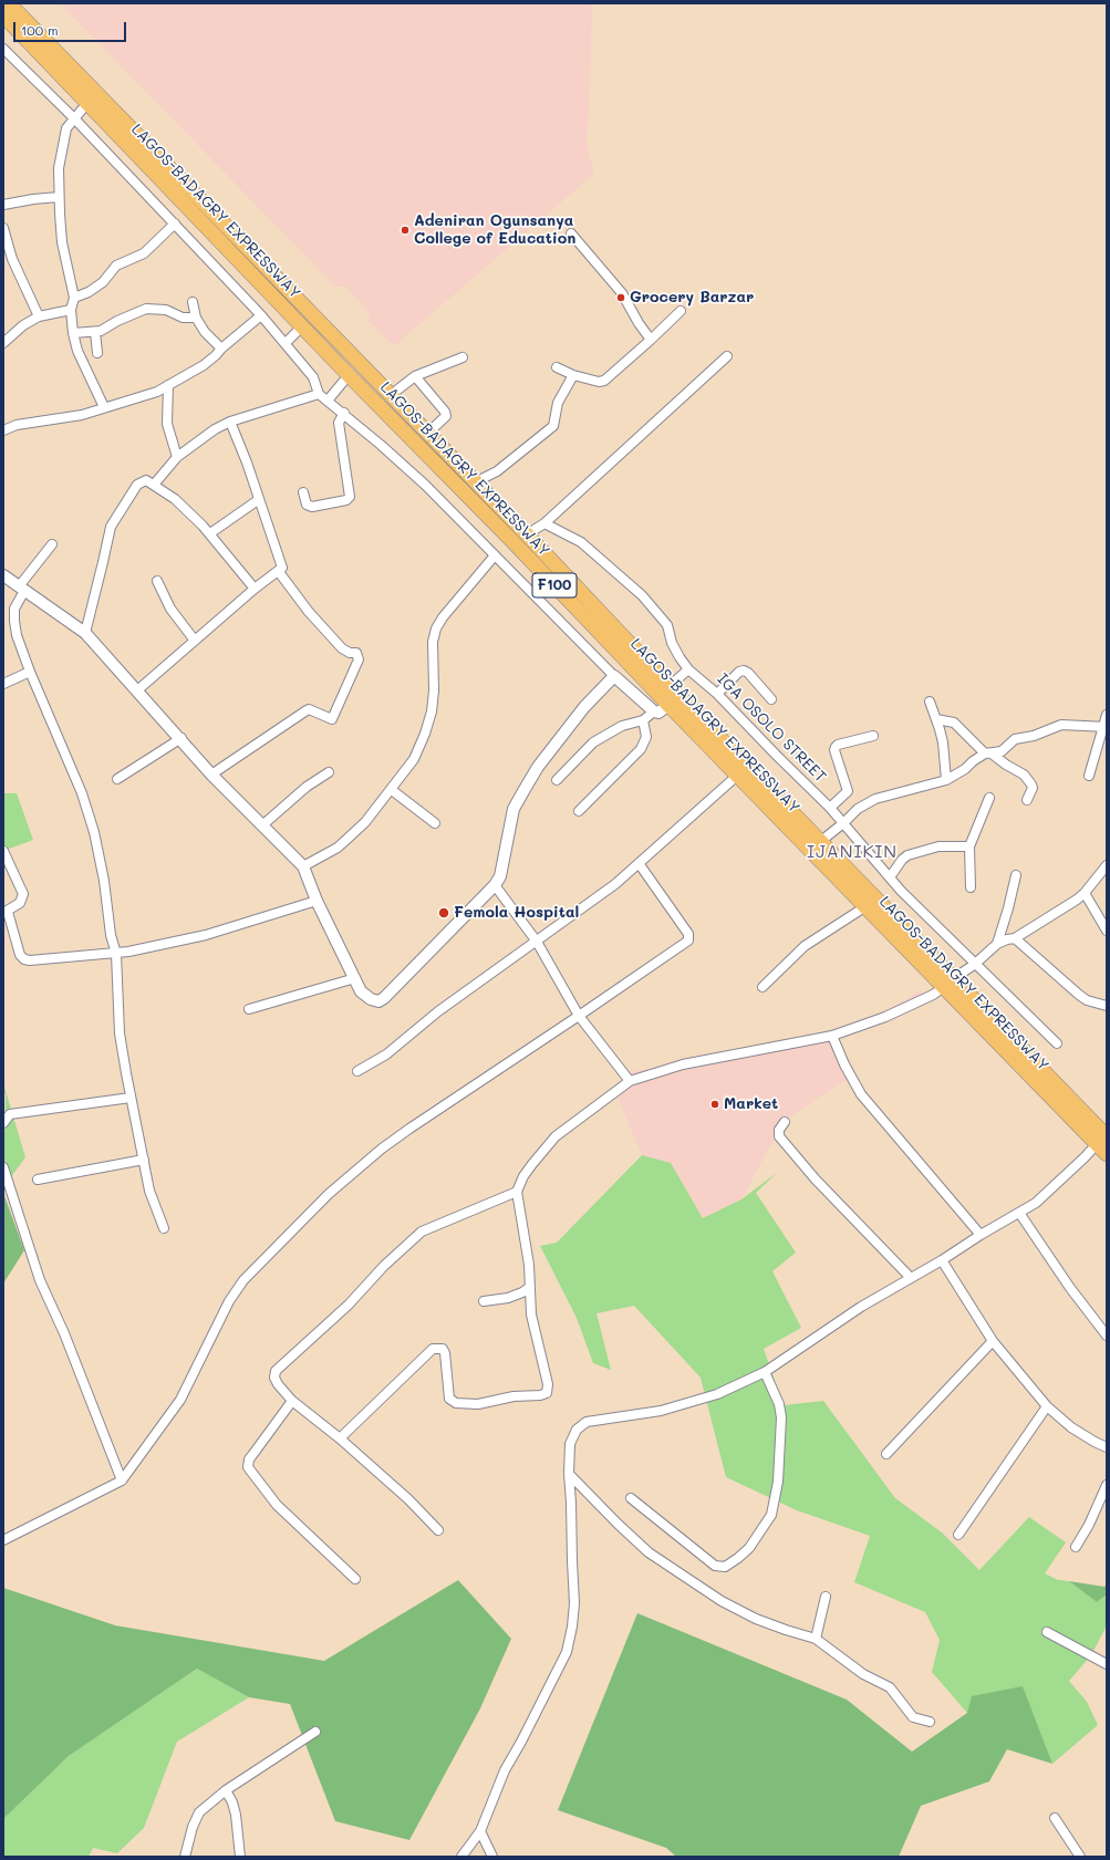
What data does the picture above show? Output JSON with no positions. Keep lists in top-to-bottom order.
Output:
{
  "streets": {
    "highway": ["LAGOS-BADAGRY EXPRESSWAY", "F100"],
    "street": ["IGA OSOLO STREET"]
  },
  "districts": ["IJANIKIN"],
  "places": [
    "Adeniran Ogunsanya College of Education",
    "Grocery Barzar",
    "Femola Hospital",
    "Market"
  ],
  "scale_bar": "100 m"
}
